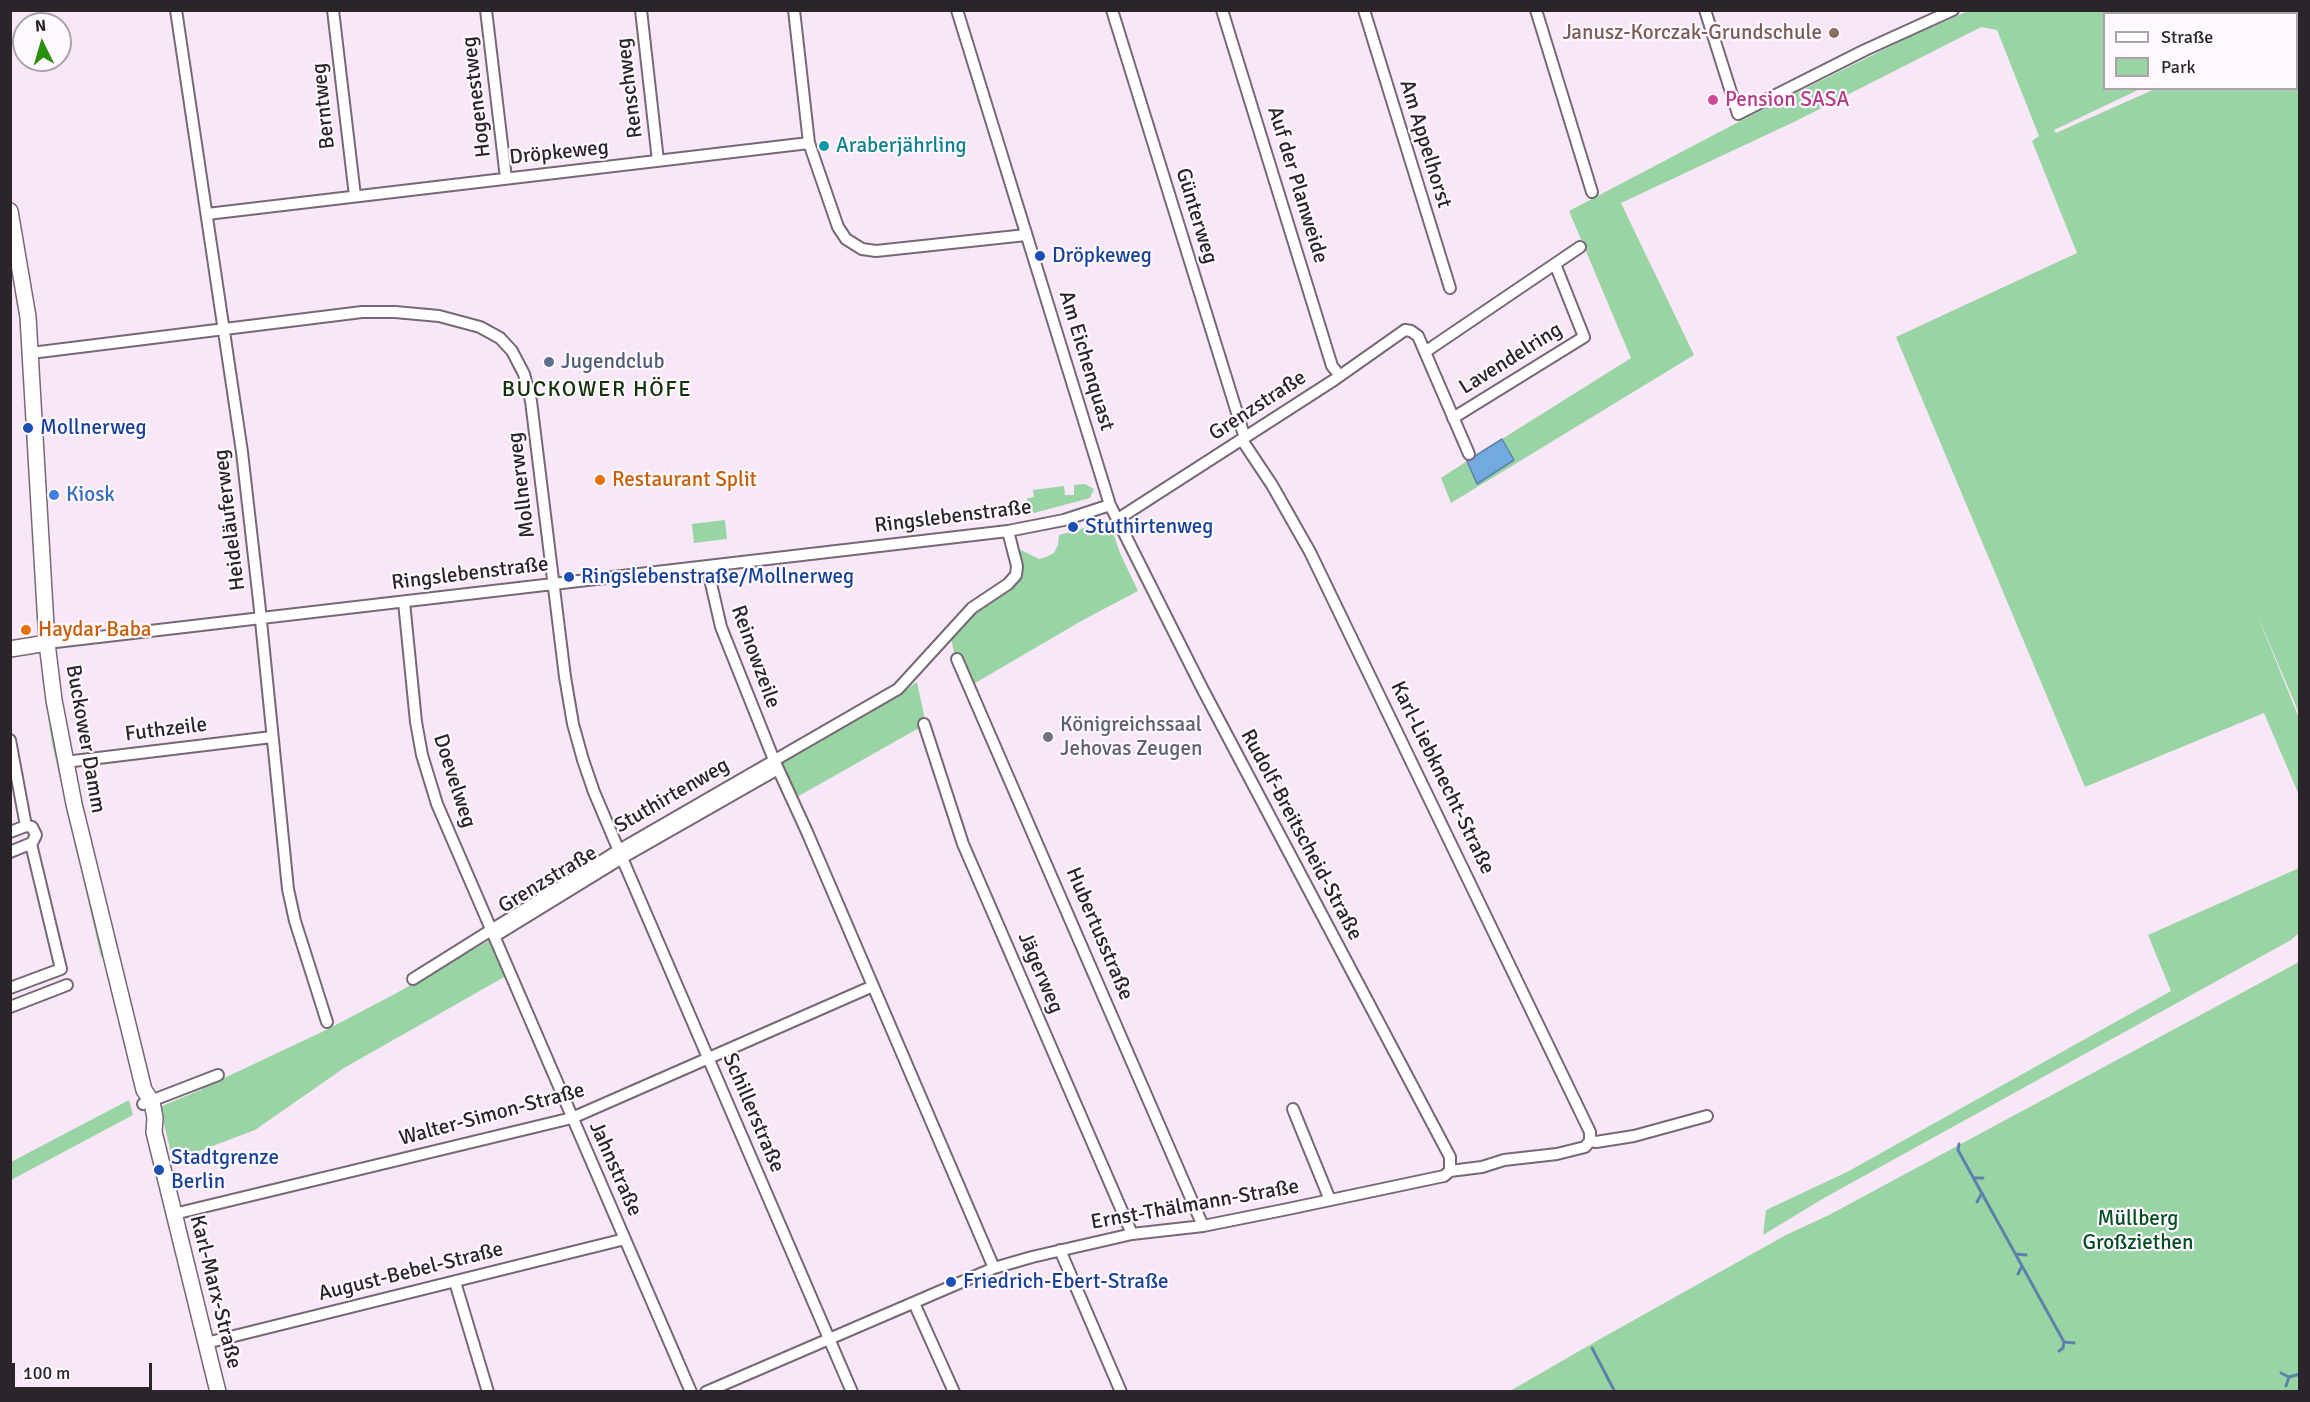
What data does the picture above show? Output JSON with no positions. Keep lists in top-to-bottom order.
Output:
{
  "streets": {
    "main road": ["Buckower Damm", "Karl-Marx-Straße"],
    "street": [
      "Renschweg",
      "Hogenestweg",
      "Berntweg",
      "Am Appelhorst",
      "Dröpkeweg",
      "Auf der Planweide",
      "Günterweg",
      "Lavendelring",
      "Am Eichenquast",
      "Grenzstraße",
      "Mollnerweg",
      "Ringslebenstraße",
      "Heideläuferweg",
      "Reinowzeile",
      "Futhzeile",
      "Karl-Liebknecht-Straße",
      "Doevelweg",
      "Stuthirtenweg",
      "Rudolf-Breitscheid-Straße",
      "Hubertusstraße",
      "Jägerweg",
      "Schillerstraße",
      "Walter-Simon-Straße",
      "Jahnstraße",
      "Ernst-Thälmann-Straße",
      "August-Bebel-Straße"
    ]
  },
  "crossings": [
    ["Renschweg", "Dröpkeweg"],
    ["Hogenestweg", "Dröpkeweg"],
    ["Berntweg", "Dröpkeweg"],
    ["Dröpkeweg", "Heideläuferweg"],
    ["Günterweg", "Grenzstraße"],
    ["Günterweg", "Karl-Liebknecht-Straße"],
    ["Lavendelring", "Grenzstraße"],
    ["Am Eichenquast", "Grenzstraße"],
    ["Am Eichenquast", "Ringslebenstraße"],
    ["Am Eichenquast", "Rudolf-Breitscheid-Straße"],
    ["Grenzstraße", "Karl-Liebknecht-Straße"],
    ["Grenzstraße", "Rudolf-Breitscheid-Straße"],
    ["Mollnerweg", "Ringslebenstraße"],
    ["Mollnerweg", "Heideläuferweg"],
    ["Mollnerweg", "Buckower Damm"],
    ["Mollnerweg", "Stuthirtenweg"],
    ["Mollnerweg", "Schillerstraße"],
    ["Ringslebenstraße", "Heideläuferweg"],
    ["Ringslebenstraße", "Reinowzeile"],
    ["Ringslebenstraße", "Buckower Damm"],
    ["Ringslebenstraße", "Doevelweg"],
    ["Ringslebenstraße", "Stuthirtenweg"],
    ["Heideläuferweg", "Futhzeile"],
    ["Reinowzeile", "Stuthirtenweg"],
    ["Futhzeile", "Buckower Damm"],
    ["Buckower Damm", "Karl-Marx-Straße"],
    ["Karl-Liebknecht-Straße", "Ernst-Thälmann-Straße"],
    ["Doevelweg", "Stuthirtenweg"],
    ["Doevelweg", "Jahnstraße"],
    ["Stuthirtenweg", "Schillerstraße"],
    ["Stuthirtenweg", "Jahnstraße"],
    ["Rudolf-Breitscheid-Straße", "Ernst-Thälmann-Straße"],
    ["Hubertusstraße", "Ernst-Thälmann-Straße"],
    ["Jägerweg", "Ernst-Thälmann-Straße"],
    ["Schillerstraße", "Walter-Simon-Straße"],
    ["Schillerstraße", "Ernst-Thälmann-Straße"],
    ["Walter-Simon-Straße", "Jahnstraße"],
    ["Walter-Simon-Straße", "Karl-Marx-Straße"],
    ["Jahnstraße", "August-Bebel-Straße"],
    ["August-Bebel-Straße", "Karl-Marx-Straße"]
  ],
  "districts": ["BUCKOWER HÖFE"],
  "parks": ["Müllberg Großziethen"],
  "places": [
    "Janusz-Korczak-Grundschule",
    "Pension SASA",
    "Araberjährling",
    "Dröpkeweg",
    "Jugendclub",
    "Mollnerweg",
    "Restaurant Split",
    "Kiosk",
    "Stuthirtenweg",
    "Ringslebenstraße/Mollnerweg",
    "Haydar Baba",
    "Königreichssaal Jehovas Zeugen",
    "Stadtgrenze Berlin",
    "Friedrich-Ebert-Straße"
  ],
  "legend": ["Straße", "Park"],
  "scale_bar": "100 m",
  "north": "top"
}
